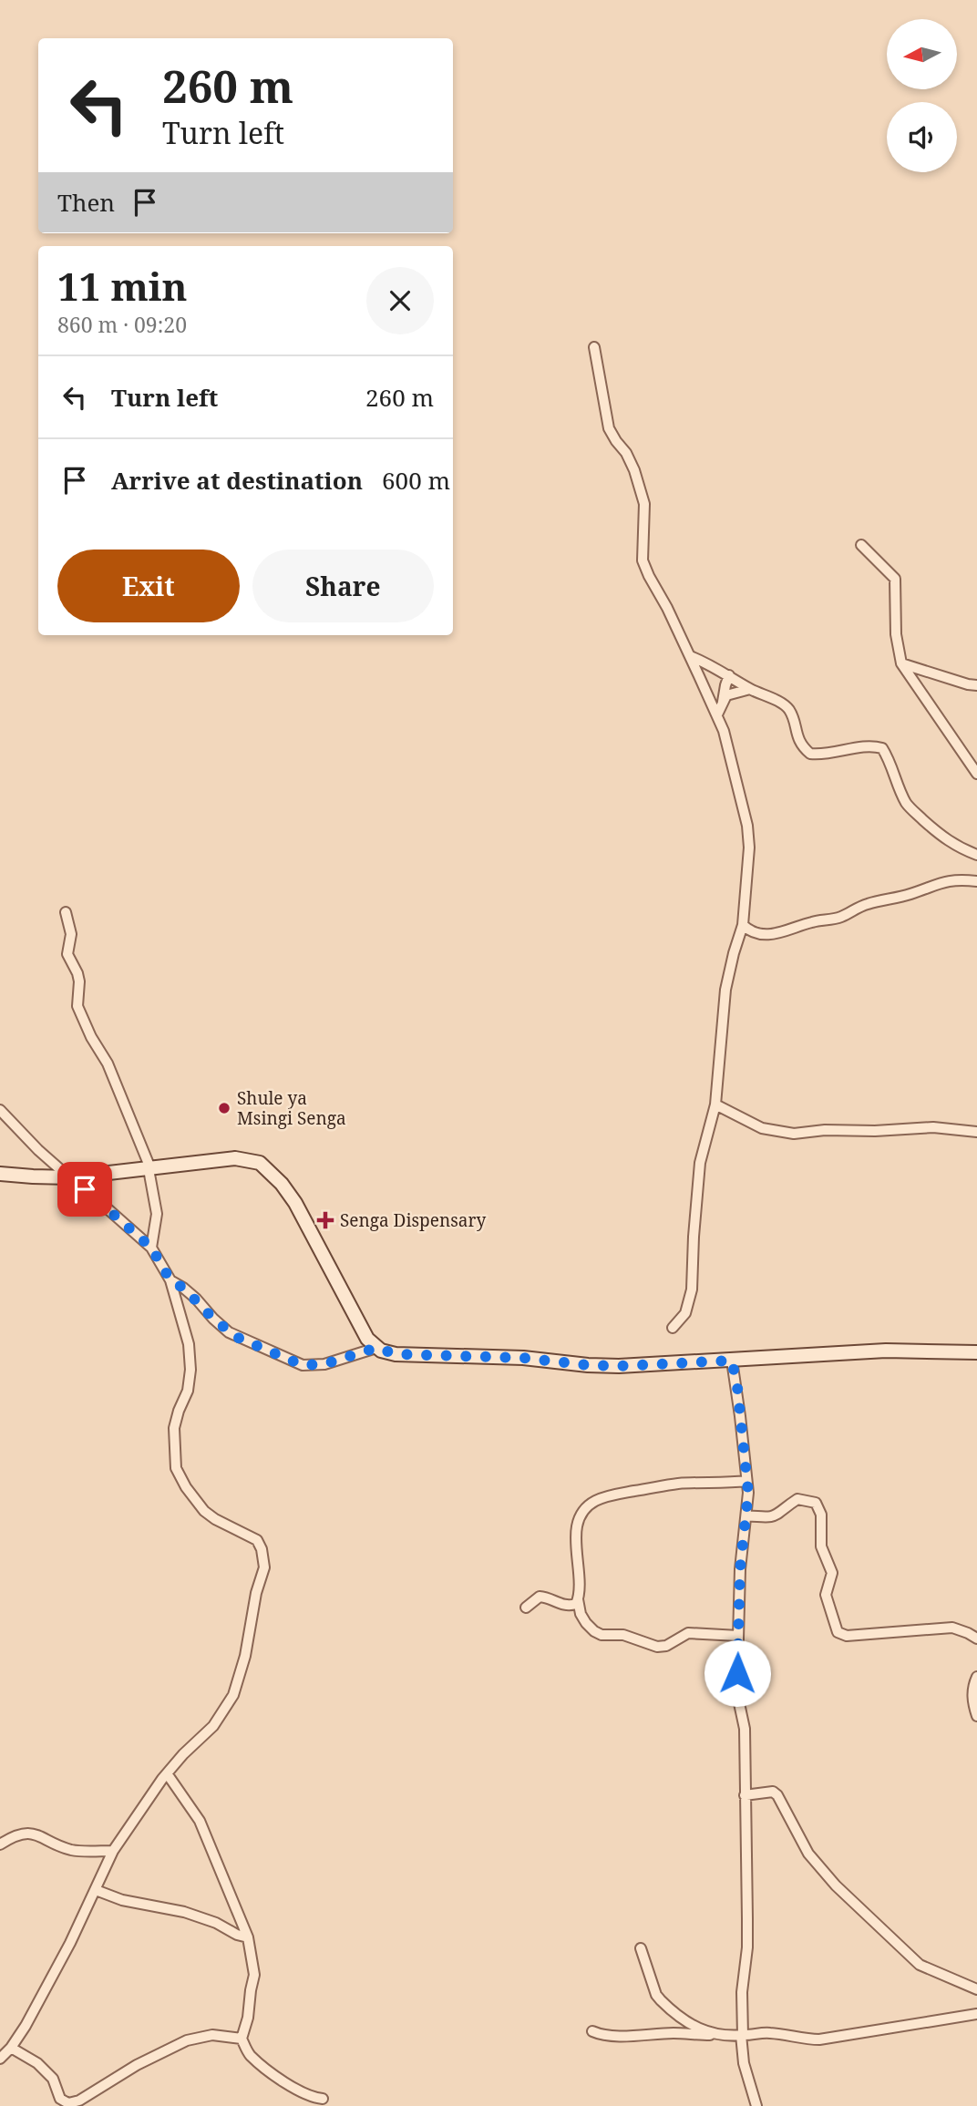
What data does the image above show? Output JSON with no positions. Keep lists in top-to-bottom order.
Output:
{
  "places": {
    "other": ["Shule ya Msingi Senga"],
    "health": ["Senga Dispensary"]
  },
  "north": "left",
  "page": {
    "turn": ["260 m", "Turn left"],
    "then": "Then",
    "heading": ["11 min", "860 m · 09:20"],
    "list": [
      {
        "name": "Turn left",
        "value": "260 m"
      },
      {
        "name": "Arrive at destination",
        "value": "600 m"
      }
    ],
    "buttons": ["Exit", "Share"]
  }
}
